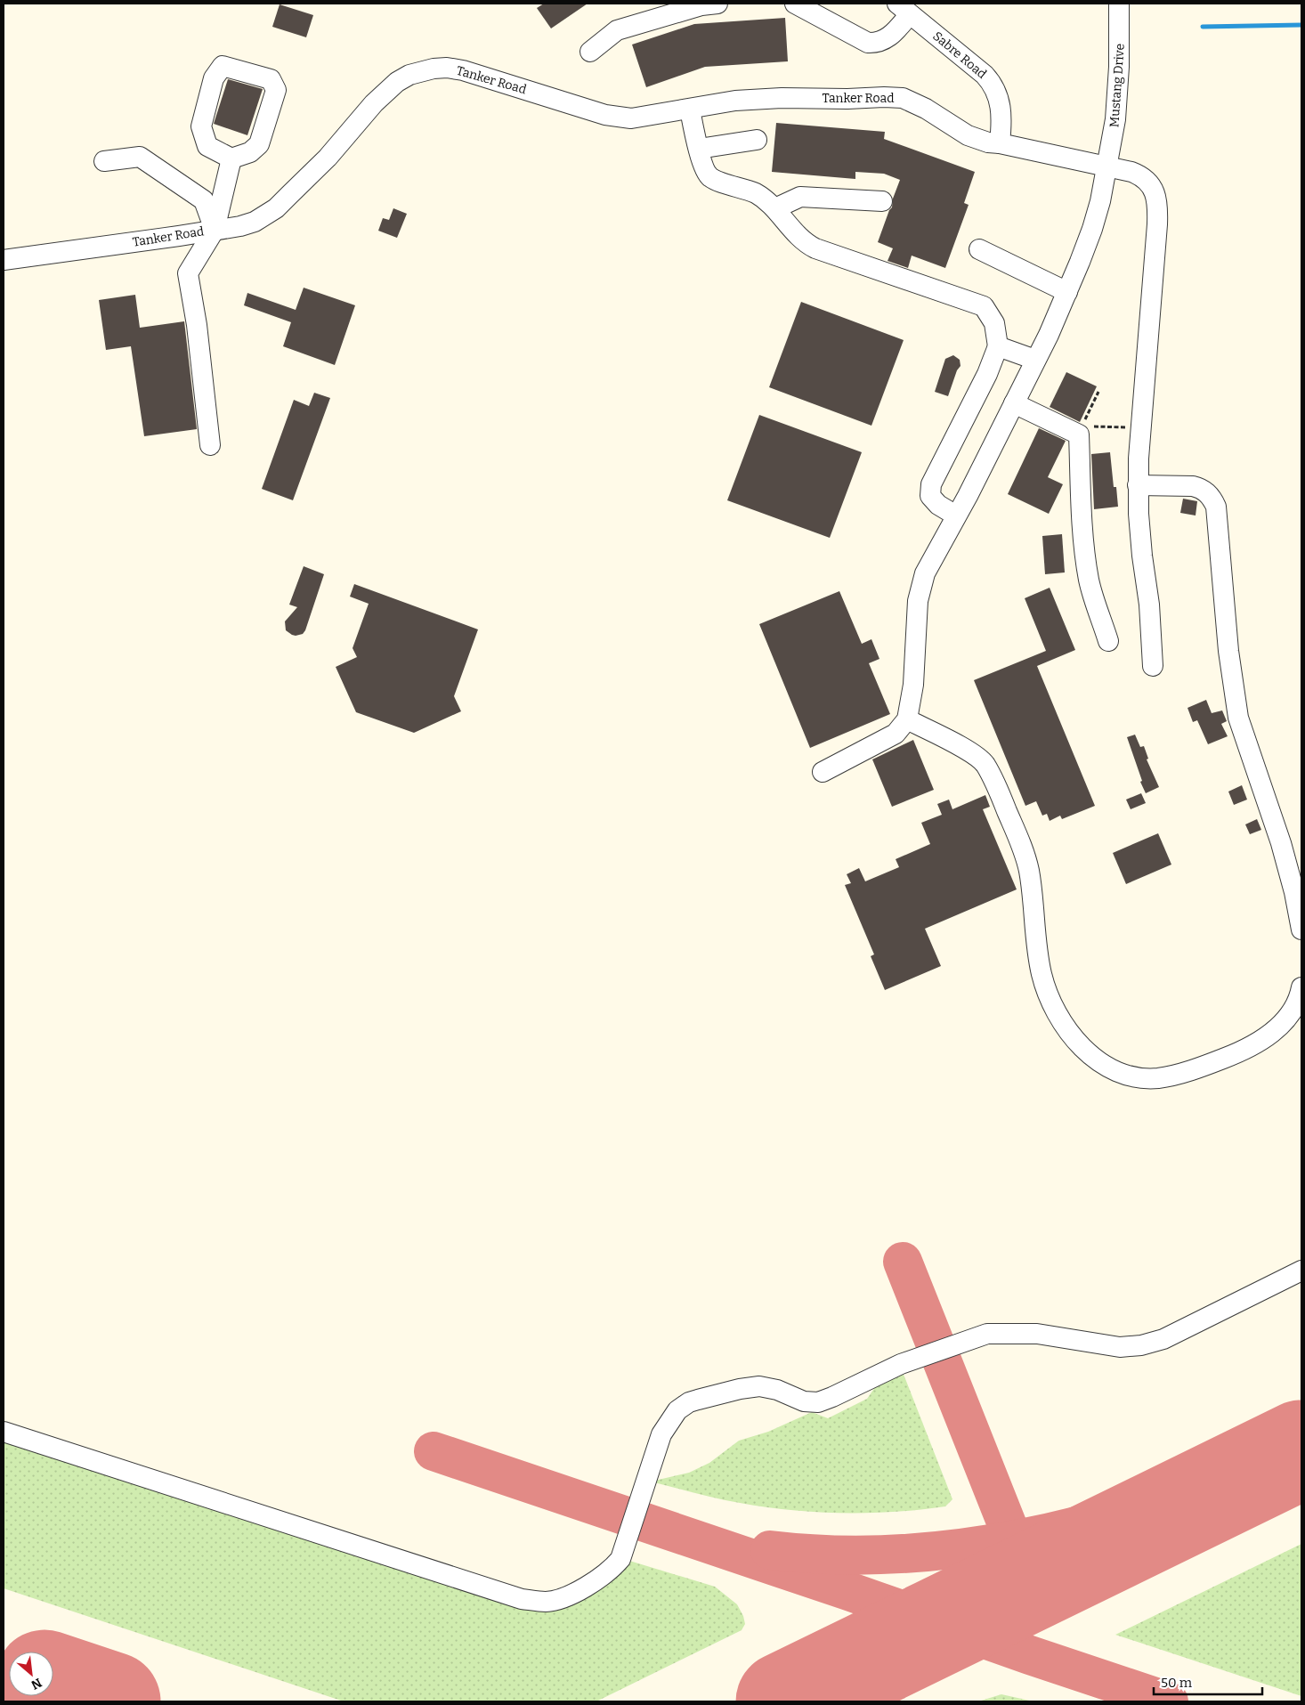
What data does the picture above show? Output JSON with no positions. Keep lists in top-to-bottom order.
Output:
{
  "streets": {
    "street": ["Sabre Road", "Tanker Road", "Mustang Drive"]
  },
  "crossings": [
    ["Sabre Road", "Tanker Road"]
  ],
  "scale_bar": "50 m",
  "north": "bottom right"
}
